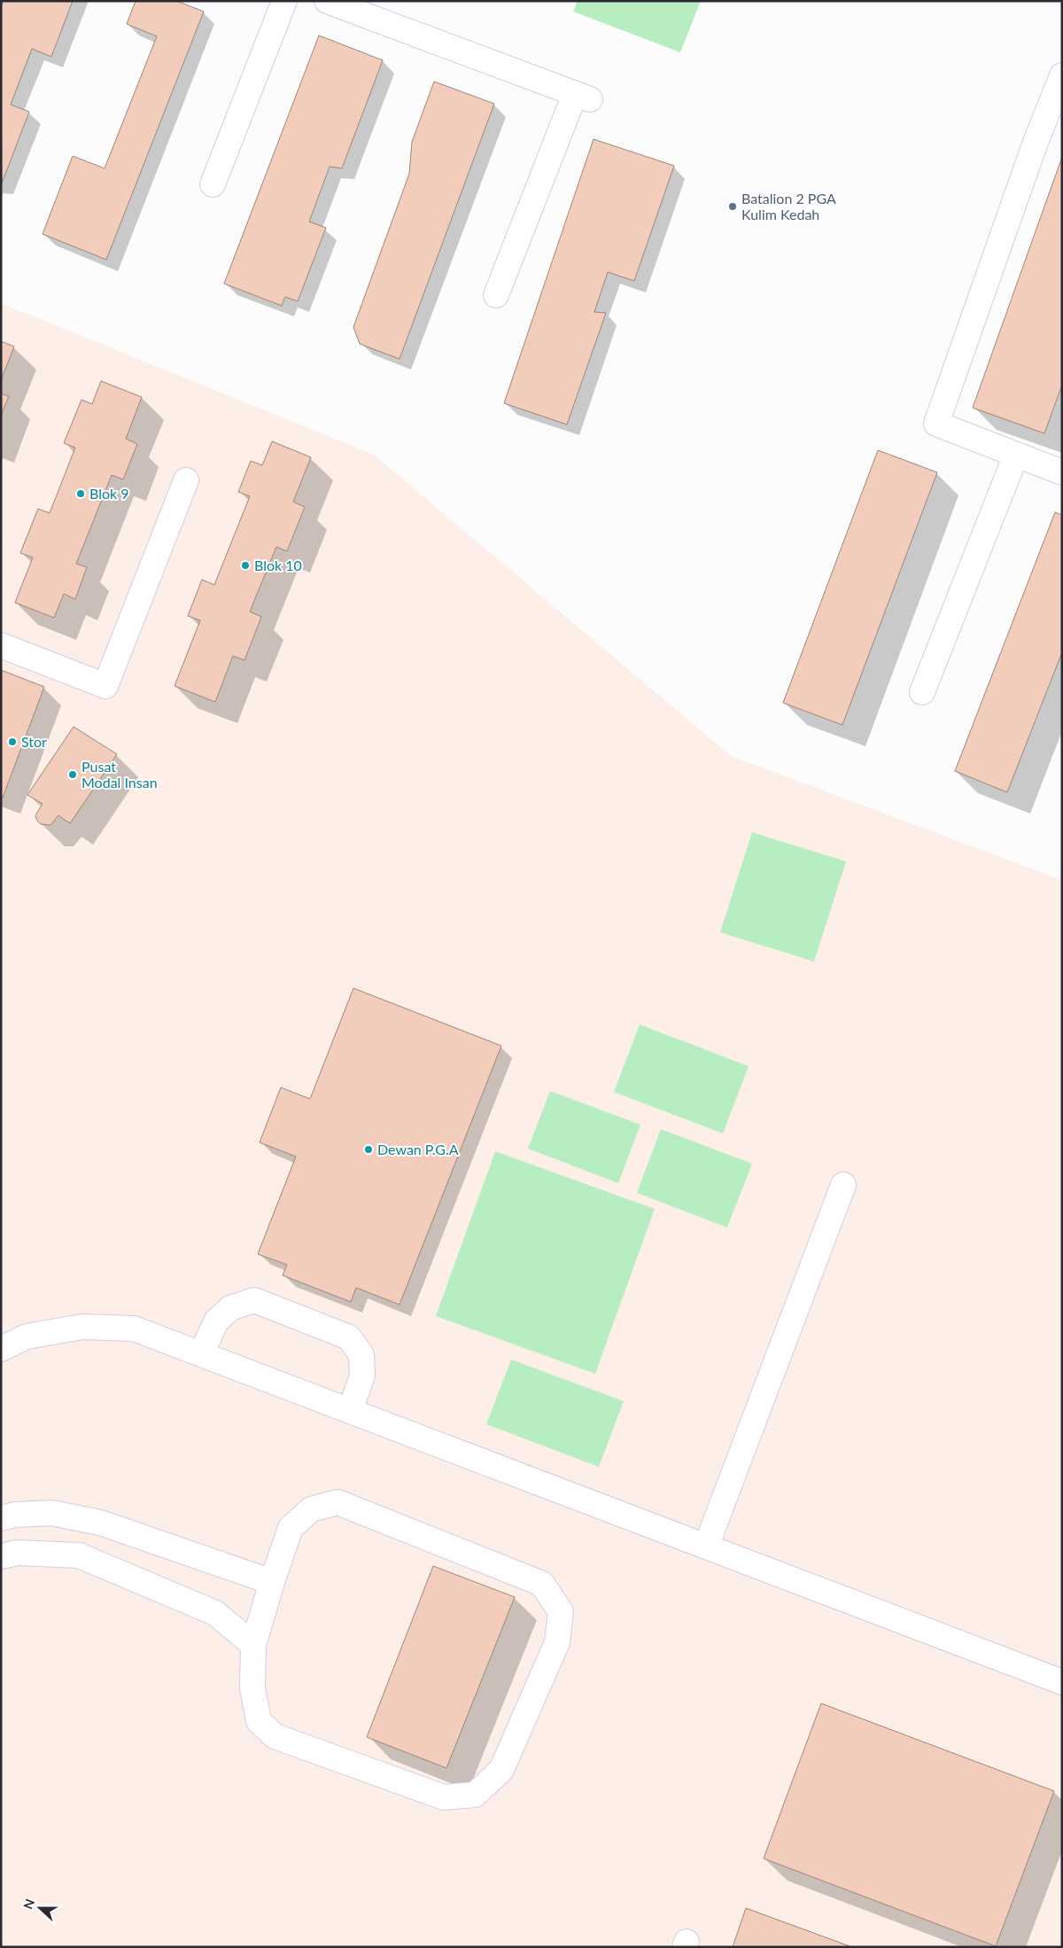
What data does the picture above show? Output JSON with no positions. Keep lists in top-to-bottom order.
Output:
{
  "places": [
    "Batalion 2 PGA Kulim Kedah",
    "Blok 9",
    "Blok 10",
    "Stor",
    "Pusat Modal Insan",
    "Dewan P.G.A"
  ],
  "north": "left"
}
